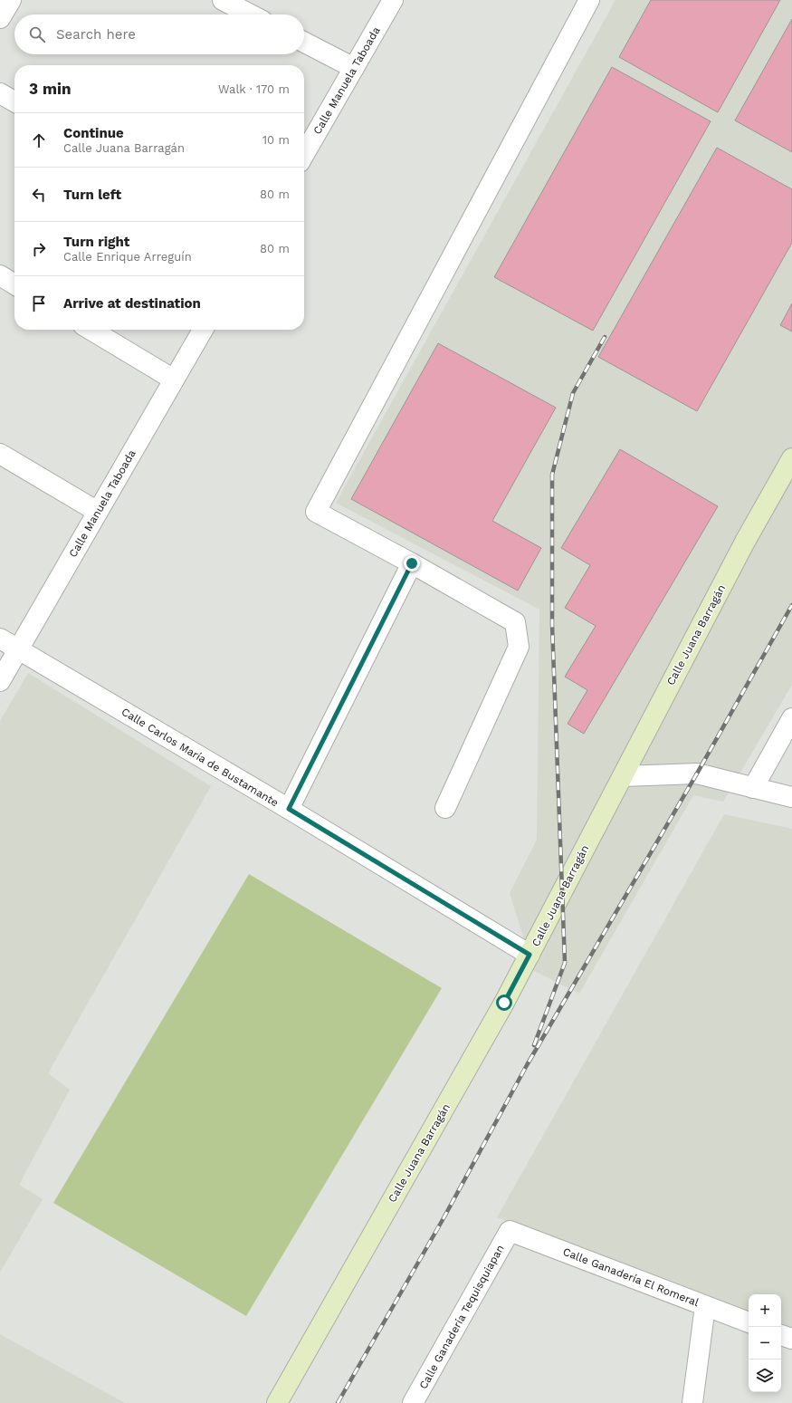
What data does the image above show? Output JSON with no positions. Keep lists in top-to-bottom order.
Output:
{
  "streets": {
    "street": [
      "Calle Manuela Taboada",
      "Calle Juana Barragán",
      "Calle Carlos María de Bustamante",
      "Calle Ganadería El Romeral",
      "Calle Ganadería Tequisquiapan"
    ]
  },
  "crossings": [
    ["Calle Manuela Taboada", "Calle Carlos María de Bustamante"],
    ["Calle Juana Barragán", "Calle Carlos María de Bustamante"],
    ["Calle Ganadería El Romeral", "Calle Ganadería Tequisquiapan"]
  ],
  "page": {
    "search": "Search here",
    "heading": ["3 min", "Walk · 170 m"],
    "list": [
      ["Continue", "Calle Juana Barragán", "10 m"],
      ["Turn left", "80 m"],
      ["Turn right", "Calle Enrique Arreguín", "80 m"],
      "Arrive at destination"
    ],
    "map_buttons": ["+", "−"]
  }
}
